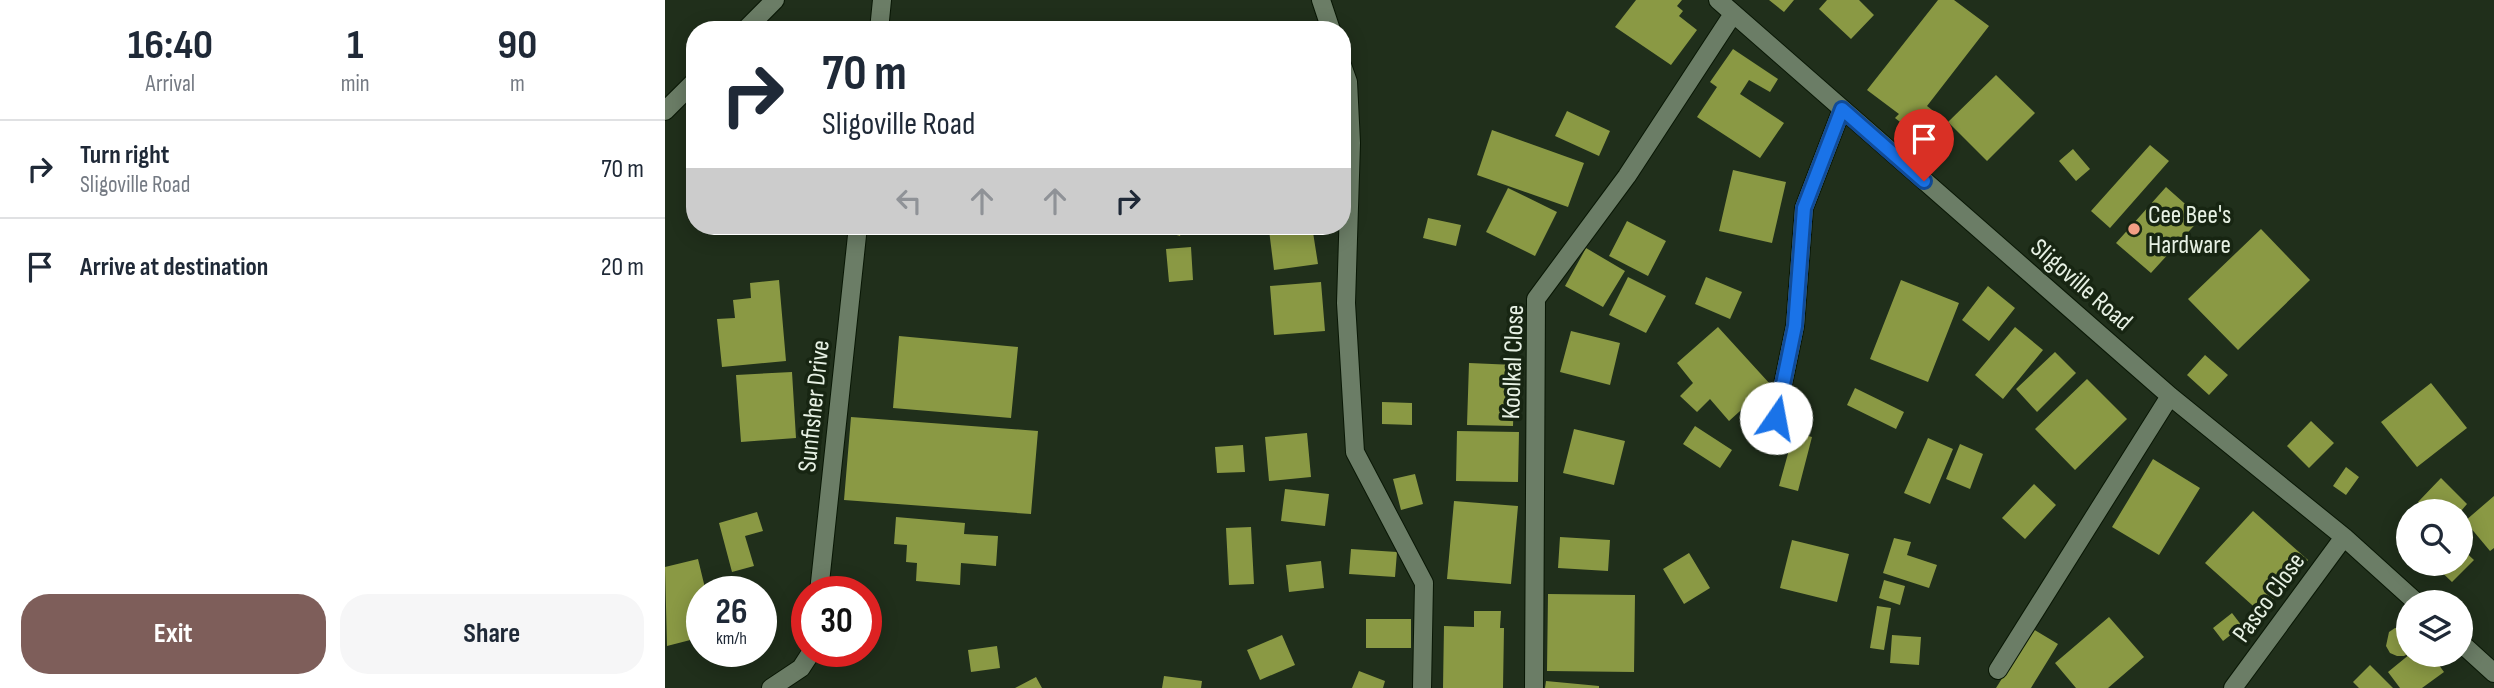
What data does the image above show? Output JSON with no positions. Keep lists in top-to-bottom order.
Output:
{
  "streets": {
    "street": [
      "Sligoville Road",
      "Koolkal Close",
      "Sunfisher Drive",
      "Pasco Close"
    ]
  },
  "crossings": [
    ["Sligoville Road", "Koolkal Close"],
    ["Sligoville Road", "Pasco Close"]
  ],
  "places": ["Cee Bee's Hardware"],
  "page": {
    "eta": [
      "16:40",
      "Arrival",
      "1",
      "min",
      "90",
      "m"
    ],
    "turn": ["70 m", "Sligoville Road"],
    "list": [
      {
        "name": "Turn right",
        "note": "Sligoville Road",
        "value": "70 m"
      },
      {
        "name": "Arrive at destination",
        "value": "20 m"
      }
    ],
    "speed": "26 km/h",
    "limit": "30",
    "buttons": ["Exit", "Share"]
  }
}
